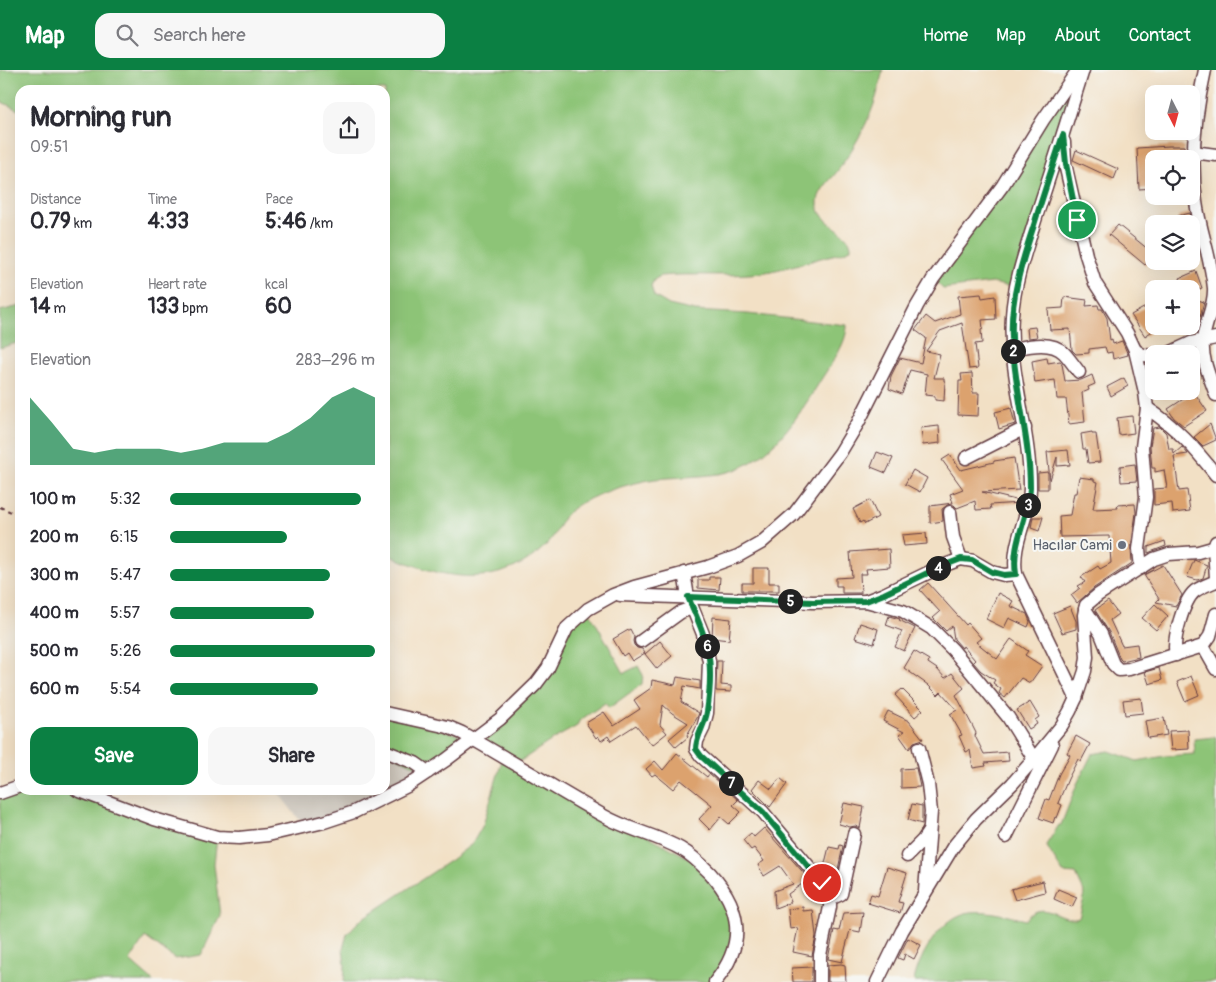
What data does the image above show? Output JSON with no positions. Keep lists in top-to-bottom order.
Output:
{
  "places": ["Hacılar Cami"],
  "north": "bottom",
  "page": {
    "header": "Map",
    "search": "Search here",
    "nav": [
      "Home",
      "Map",
      "About",
      "Contact"
    ],
    "map_buttons": ["+", "−"],
    "heading": ["Morning run", "09:51"],
    "stats": [
      ["Distance", "0.79 km"],
      ["Time", "4:33"],
      ["Pace", "5:46 /km"],
      ["Elevation", "14 m"],
      ["Heart rate", "133 bpm"],
      ["kcal", "60"]
    ],
    "pins": [
      "2",
      "3",
      "4",
      "5",
      "6",
      "7"
    ],
    "chart": ["Elevation", "283–296 m"],
    "list": [
      {
        "name": "100 m",
        "note": "5:32"
      },
      {
        "name": "200 m",
        "note": "6:15"
      },
      {
        "name": "300 m",
        "note": "5:47"
      },
      {
        "name": "400 m",
        "note": "5:57"
      },
      {
        "name": "500 m",
        "note": "5:26"
      },
      {
        "name": "600 m",
        "note": "5:54"
      }
    ],
    "buttons": ["Save", "Share"]
  }
}
